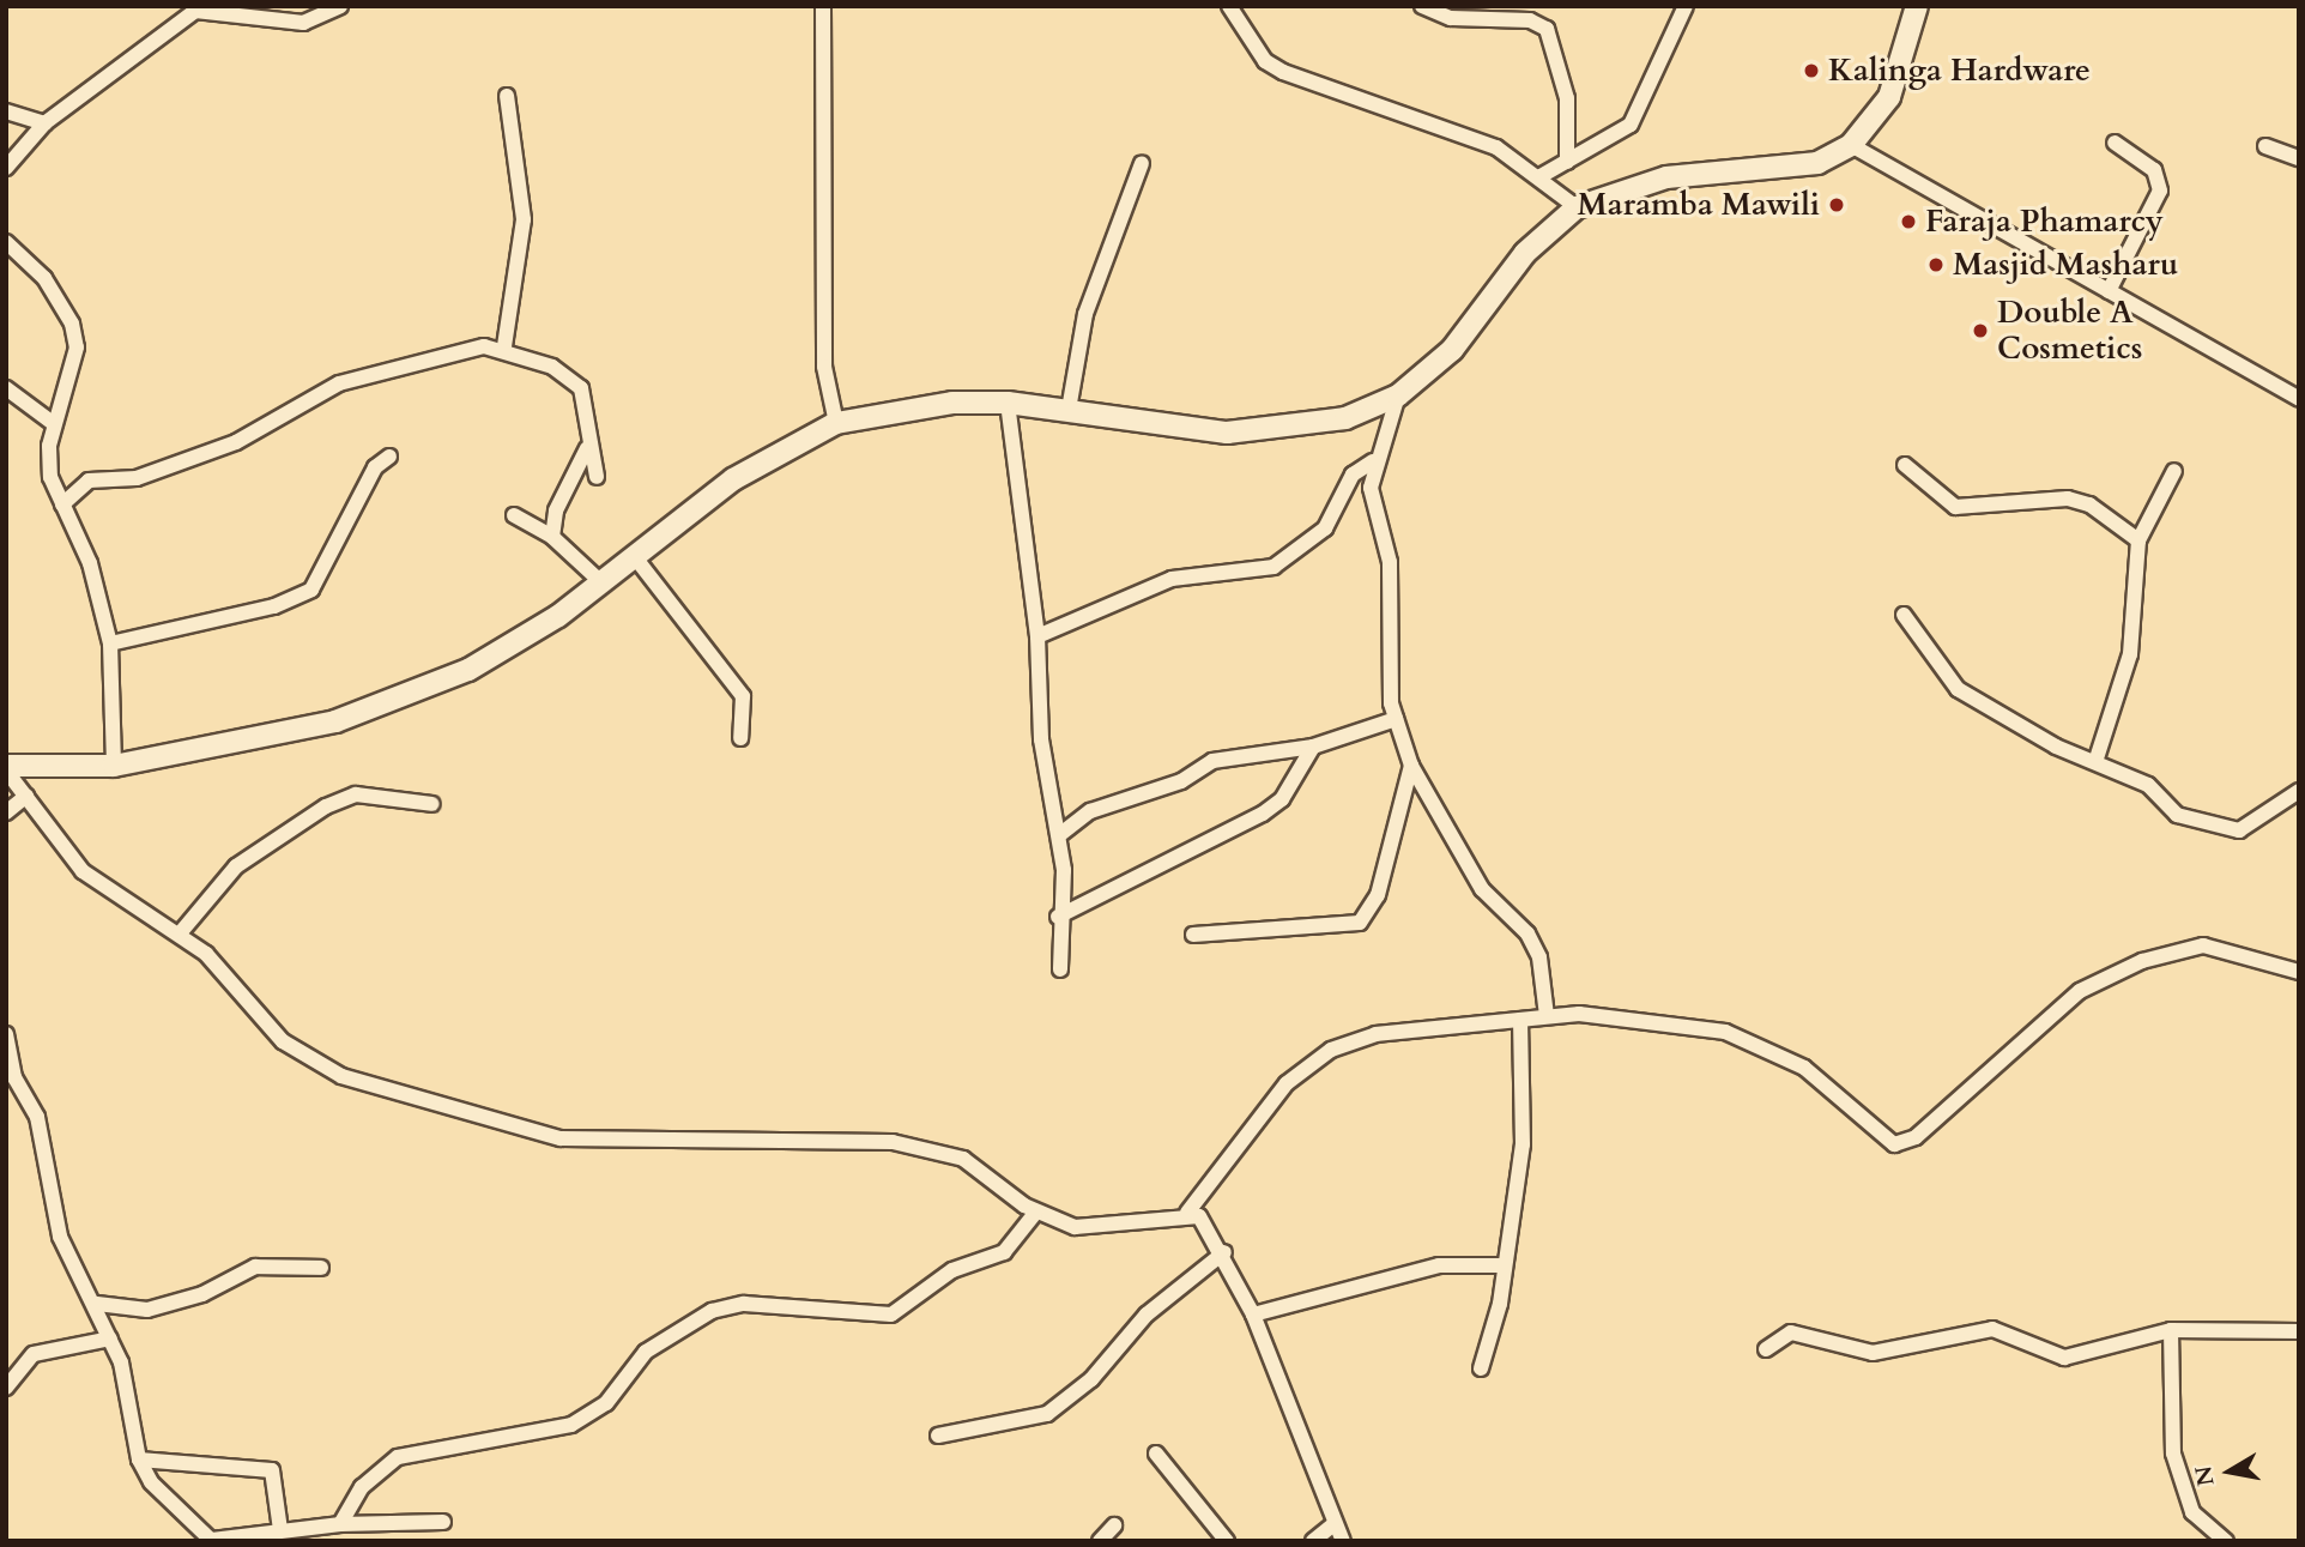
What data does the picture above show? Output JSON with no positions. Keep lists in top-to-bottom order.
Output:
{
  "places": [
    "Kalinga Hardware",
    "Maramba Mawili",
    "Faraja Phamarcy",
    "Masjid Masharu",
    "Double A Cosmetics"
  ],
  "north": "left"
}
